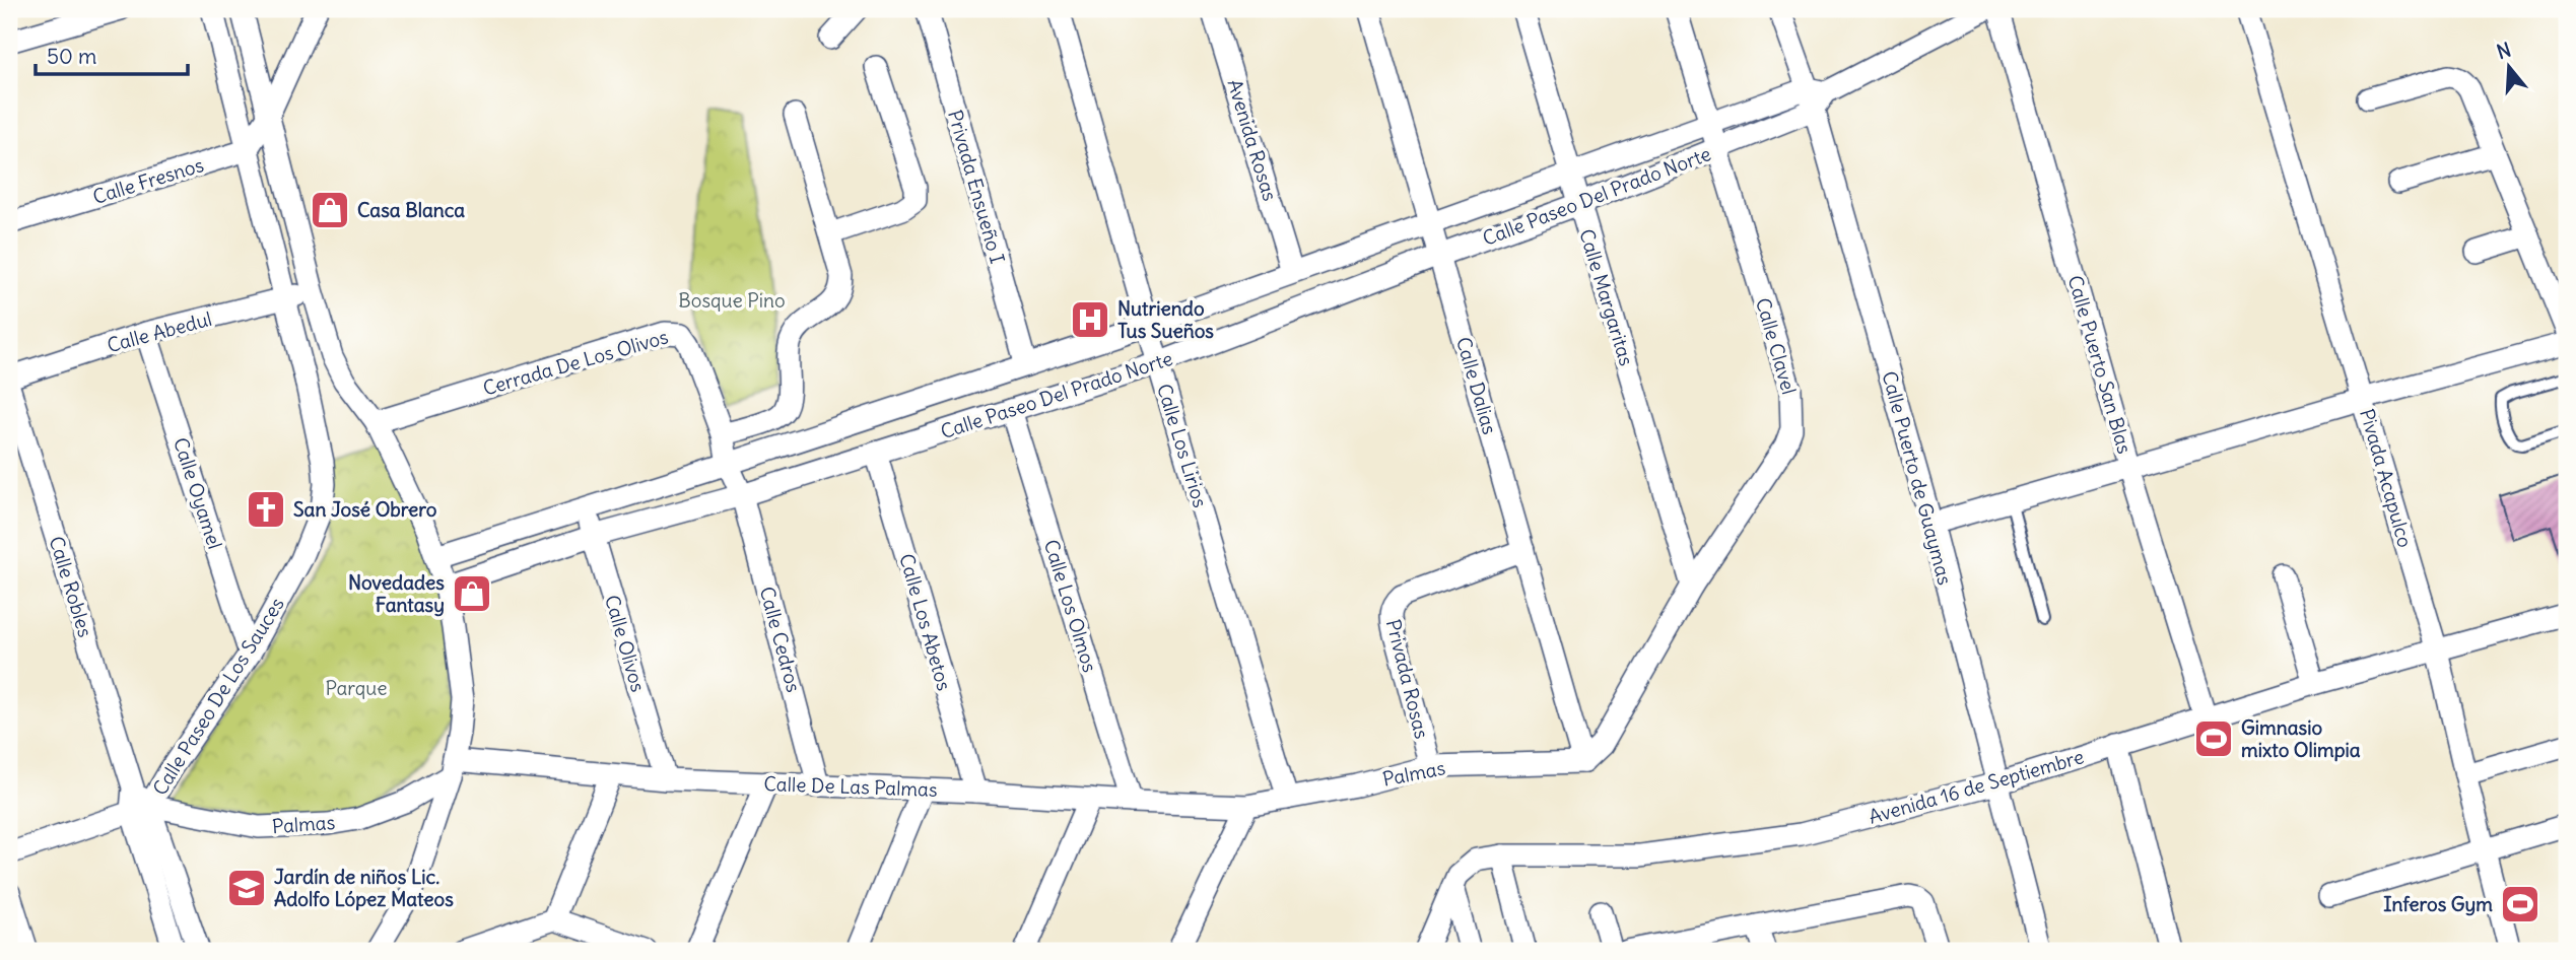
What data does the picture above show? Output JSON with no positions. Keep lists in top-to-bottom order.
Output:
{
  "streets": {
    "street": [
      "Avenida Rosas",
      "Calle Fresnos",
      "Privada Ensueño I",
      "Calle Paseo Del Prado Norte",
      "Calle Margaritas",
      "Calle Abedul",
      "Calle Clavel",
      "Cerrada De Los Olivos",
      "Calle Puerto San Blas",
      "Calle Dalias",
      "Calle Los Lirios",
      "Calle Puerto de Guaymas",
      "Pivada Acapulco",
      "Calle Oyamel",
      "Calle Robles",
      "Calle Los Olmos",
      "Calle Los Abetos",
      "Calle Cedros",
      "Calle Olivos",
      "Privada Rosas",
      "Calle Paseo De Los Sauces",
      "Palmas",
      "Calle De Las Palmas",
      "Avenida 16 de Septiembre"
    ]
  },
  "crossings": [
    ["Avenida Rosas", "Calle Paseo Del Prado Norte"],
    ["Calle Fresnos", "Calle Paseo De Los Sauces"],
    ["Privada Ensueño I", "Calle Paseo Del Prado Norte"],
    ["Calle Paseo Del Prado Norte", "Calle Margaritas"],
    ["Calle Paseo Del Prado Norte", "Calle Clavel"],
    ["Calle Paseo Del Prado Norte", "Cerrada De Los Olivos"],
    ["Calle Paseo Del Prado Norte", "Calle Dalias"],
    ["Calle Paseo Del Prado Norte", "Calle Los Lirios"],
    ["Calle Paseo Del Prado Norte", "Calle Puerto de Guaymas"],
    ["Calle Paseo Del Prado Norte", "Calle Los Olmos"],
    ["Calle Paseo Del Prado Norte", "Calle Los Abetos"],
    ["Calle Paseo Del Prado Norte", "Calle Cedros"],
    ["Calle Paseo Del Prado Norte", "Calle Olivos"],
    ["Calle Margaritas", "Calle Clavel"],
    ["Calle Abedul", "Calle Oyamel"],
    ["Calle Abedul", "Calle Paseo De Los Sauces"],
    ["Calle Clavel", "Calle Dalias"],
    ["Calle Clavel", "Palmas"],
    ["Cerrada De Los Olivos", "Calle Cedros"],
    ["Calle Puerto San Blas", "Avenida 16 de Septiembre"],
    ["Calle Dalias", "Privada Rosas"],
    ["Calle Dalias", "Palmas"],
    ["Calle Los Lirios", "Palmas"],
    ["Calle Puerto de Guaymas", "Avenida 16 de Septiembre"],
    ["Pivada Acapulco", "Avenida 16 de Septiembre"],
    ["Calle Oyamel", "Calle Paseo De Los Sauces"],
    ["Calle Robles", "Calle Paseo De Los Sauces"],
    ["Calle Robles", "Palmas"],
    ["Calle Los Olmos", "Calle De Las Palmas"],
    ["Calle Los Abetos", "Calle De Las Palmas"],
    ["Calle Cedros", "Calle De Las Palmas"],
    ["Calle Olivos", "Calle De Las Palmas"],
    ["Privada Rosas", "Palmas"],
    ["Calle Paseo De Los Sauces", "Palmas"],
    ["Palmas", "Calle De Las Palmas"]
  ],
  "parks": ["Bosque Pino", "Parque"],
  "places": {
    "shop": ["Casa Blanca", "Novedades Fantasy"],
    "hospital": ["Nutriendo Tus Sueños"],
    "church": ["San José Obrero"],
    "sports": ["Gimnasio mixto Olimpia", "Inferos Gym"],
    "school or university": ["Jardín de niños Lic. Adolfo López Mateos"]
  },
  "scale_bar": "50 m",
  "north": "top"
}
